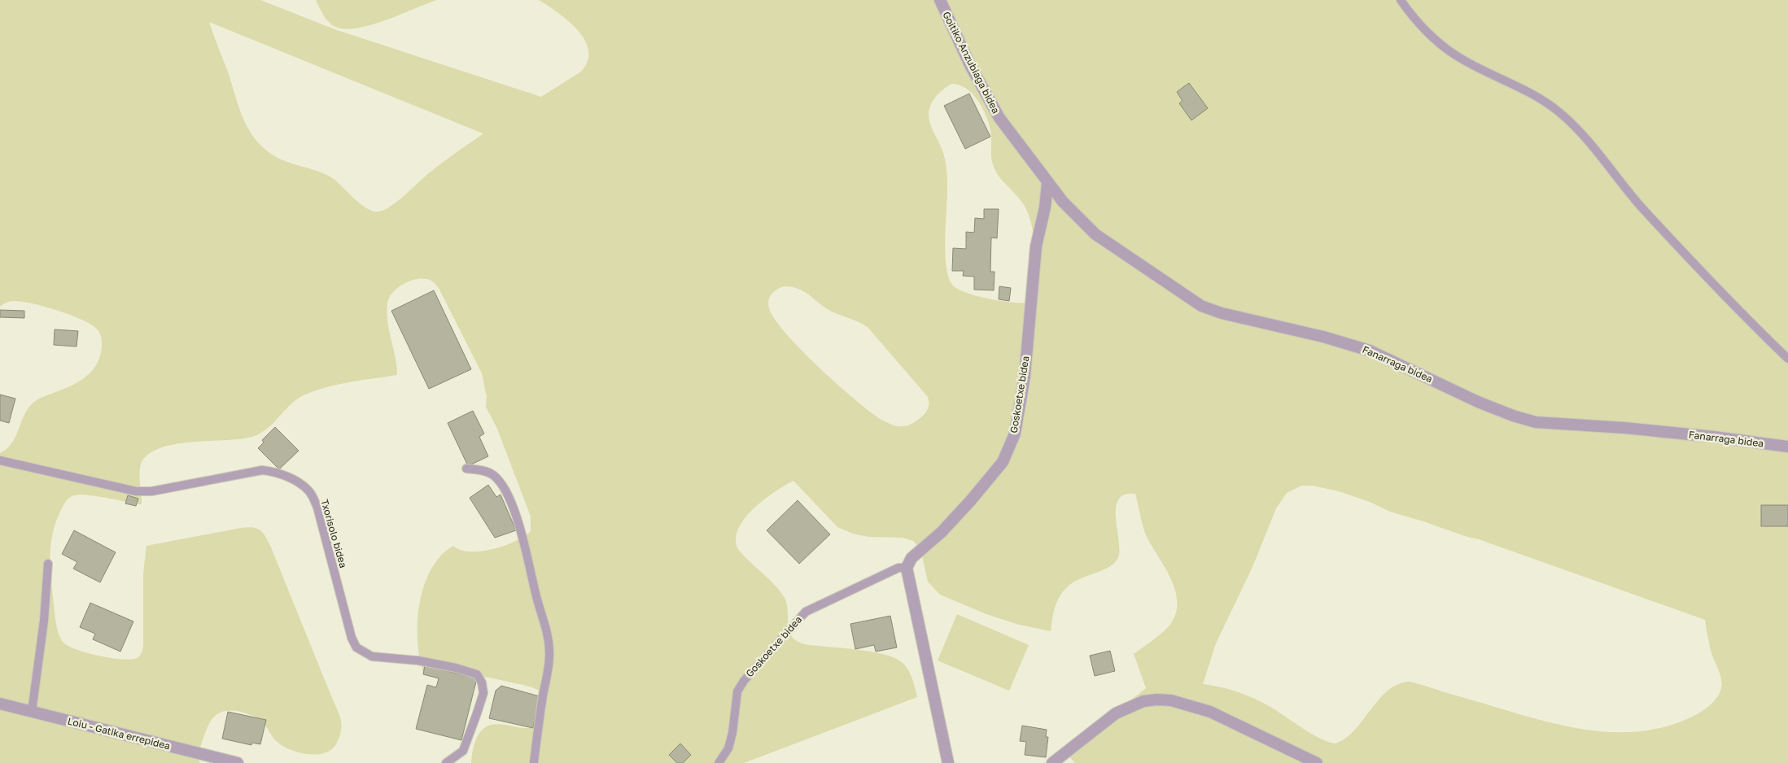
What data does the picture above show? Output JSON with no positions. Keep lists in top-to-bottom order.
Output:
{
  "streets": {
    "street": [
      "Goitiko Anzubiaga bidea",
      "Fanarraga bidea",
      "Goskoetxe bidea",
      "Loiu - Gatika errepidea"
    ],
    "lane": ["Txorisolo bidea"]
  },
  "crossings": [
    ["Goitiko Anzubiaga bidea", "Fanarraga bidea"],
    ["Goitiko Anzubiaga bidea", "Goskoetxe bidea"],
    ["Fanarraga bidea", "Goskoetxe bidea"]
  ]
}
